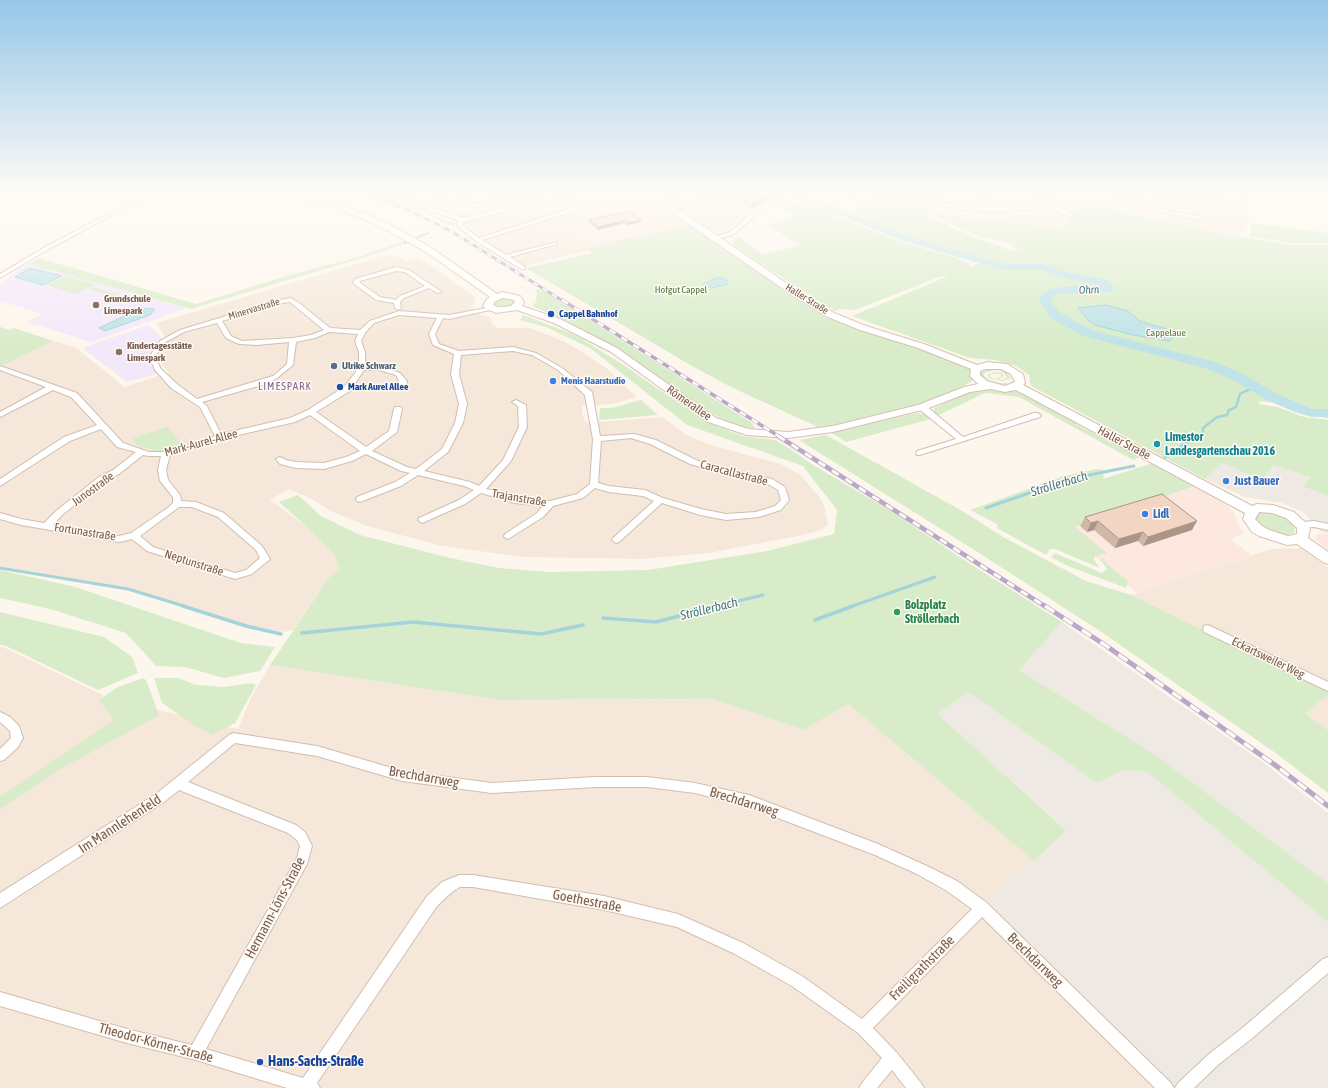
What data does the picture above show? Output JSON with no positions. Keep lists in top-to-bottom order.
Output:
{
  "streets": {
    "street": [
      "Haller Straße",
      "Minervastraße",
      "Römerallee",
      "Mark-Aurel-Allee",
      "Caracallastraße",
      "Junostraße",
      "Trajanstraße",
      "Fortunastraße",
      "Neptunstraße",
      "Eckartsweiler Weg",
      "Brechdarrweg",
      "Im Mannlehenfeld",
      "Goethestraße",
      "Hermann-Löns-Straße",
      "Freiligrathstraße",
      "Theodor-Körner-Straße"
    ]
  },
  "crossings": [
    ["Mark-Aurel-Allee", "Junostraße"],
    ["Mark-Aurel-Allee", "Trajanstraße"],
    ["Caracallastraße", "Trajanstraße"],
    ["Junostraße", "Fortunastraße"],
    ["Fortunastraße", "Neptunstraße"],
    ["Brechdarrweg", "Im Mannlehenfeld"],
    ["Brechdarrweg", "Freiligrathstraße"],
    ["Im Mannlehenfeld", "Hermann-Löns-Straße"],
    ["Goethestraße", "Freiligrathstraße"],
    ["Goethestraße", "Theodor-Körner-Straße"],
    ["Hermann-Löns-Straße", "Theodor-Körner-Straße"]
  ],
  "districts": ["LIMESPARK"],
  "water": ["Ohrn", "Ströllerbach"],
  "parks": ["Hofgut Cappel", "Cappelaue"],
  "places": [
    "Grundschule Limespark",
    "Cappel Bahnhof",
    "Kindertagesstätte Limespark",
    "Ulrike Schwarz",
    "Monis Haarstudio",
    "Mark Aurel Allee",
    "Limestor Landesgartenschau 2016",
    "Just Bauer",
    "Lidl",
    "Bolzplatz Ströllerbach",
    "Hans-Sachs-Straße"
  ]
}
